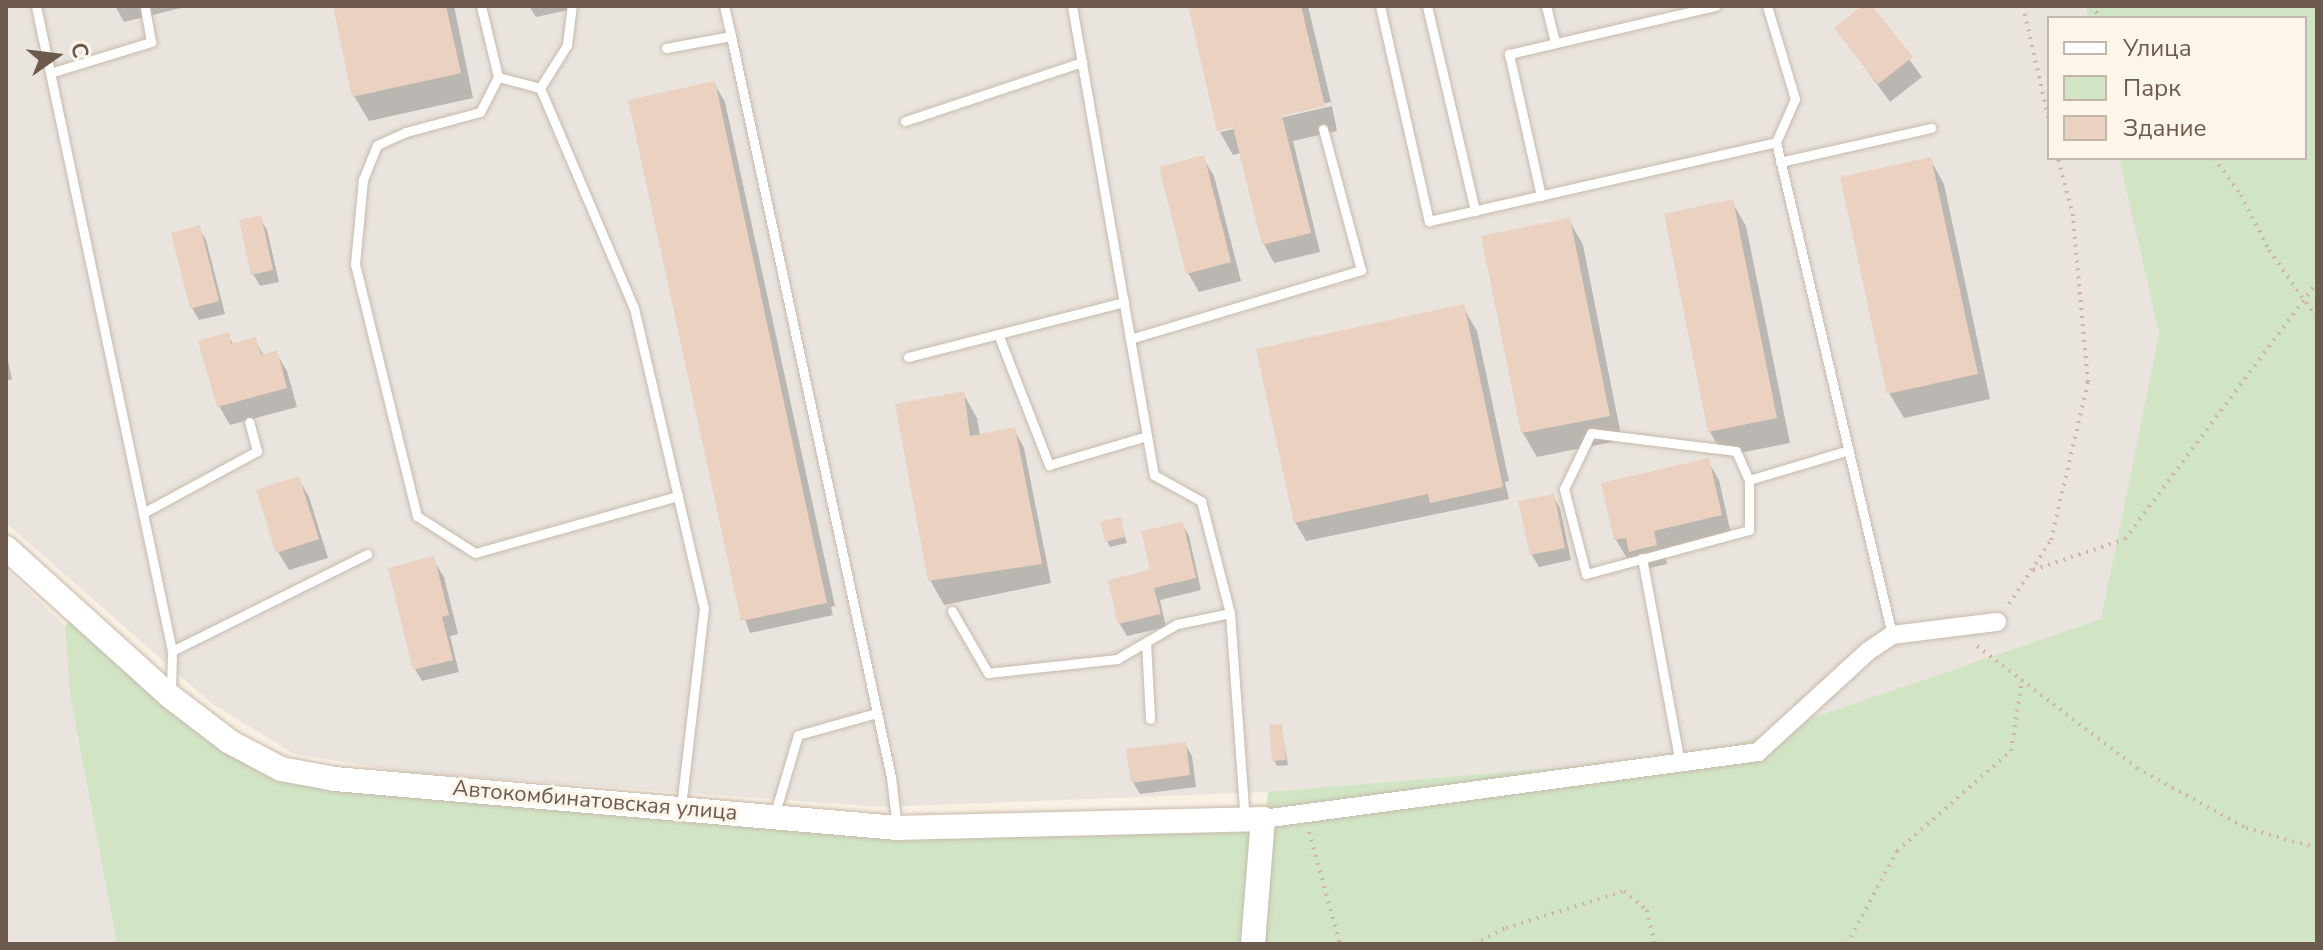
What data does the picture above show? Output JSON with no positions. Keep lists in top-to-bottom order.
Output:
{
  "streets": {
    "street": ["Автокомбинатовская улица"]
  },
  "legend": ["Улица", "Парк", "Здание"],
  "north": "right"
}
